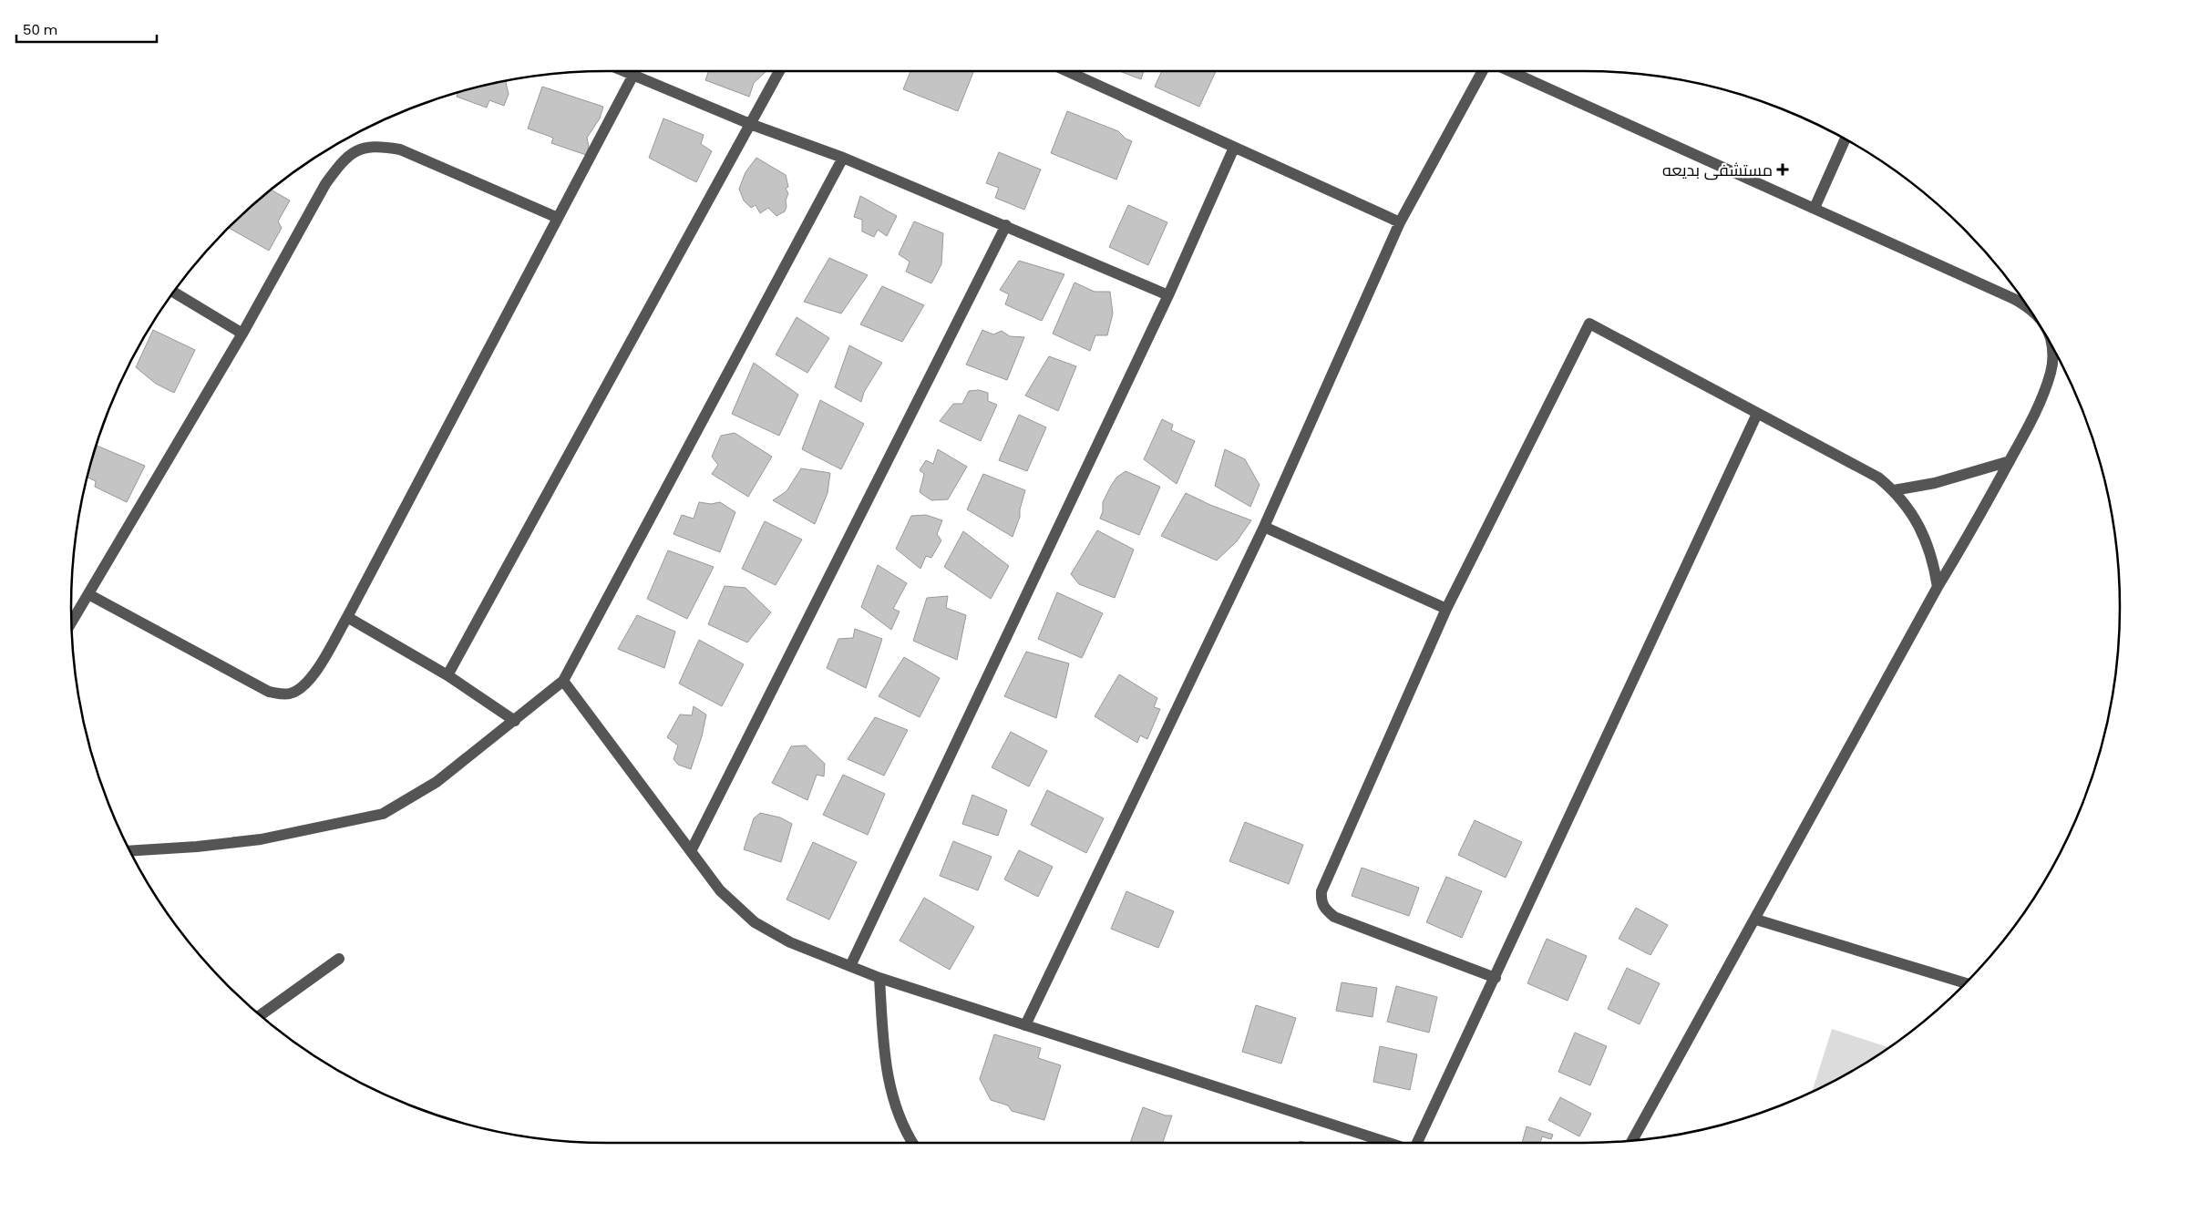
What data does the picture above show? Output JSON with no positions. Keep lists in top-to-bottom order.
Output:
{
  "places": {
    "health": ["مستشفى بديعه"]
  },
  "scale_bar": "50 m"
}
